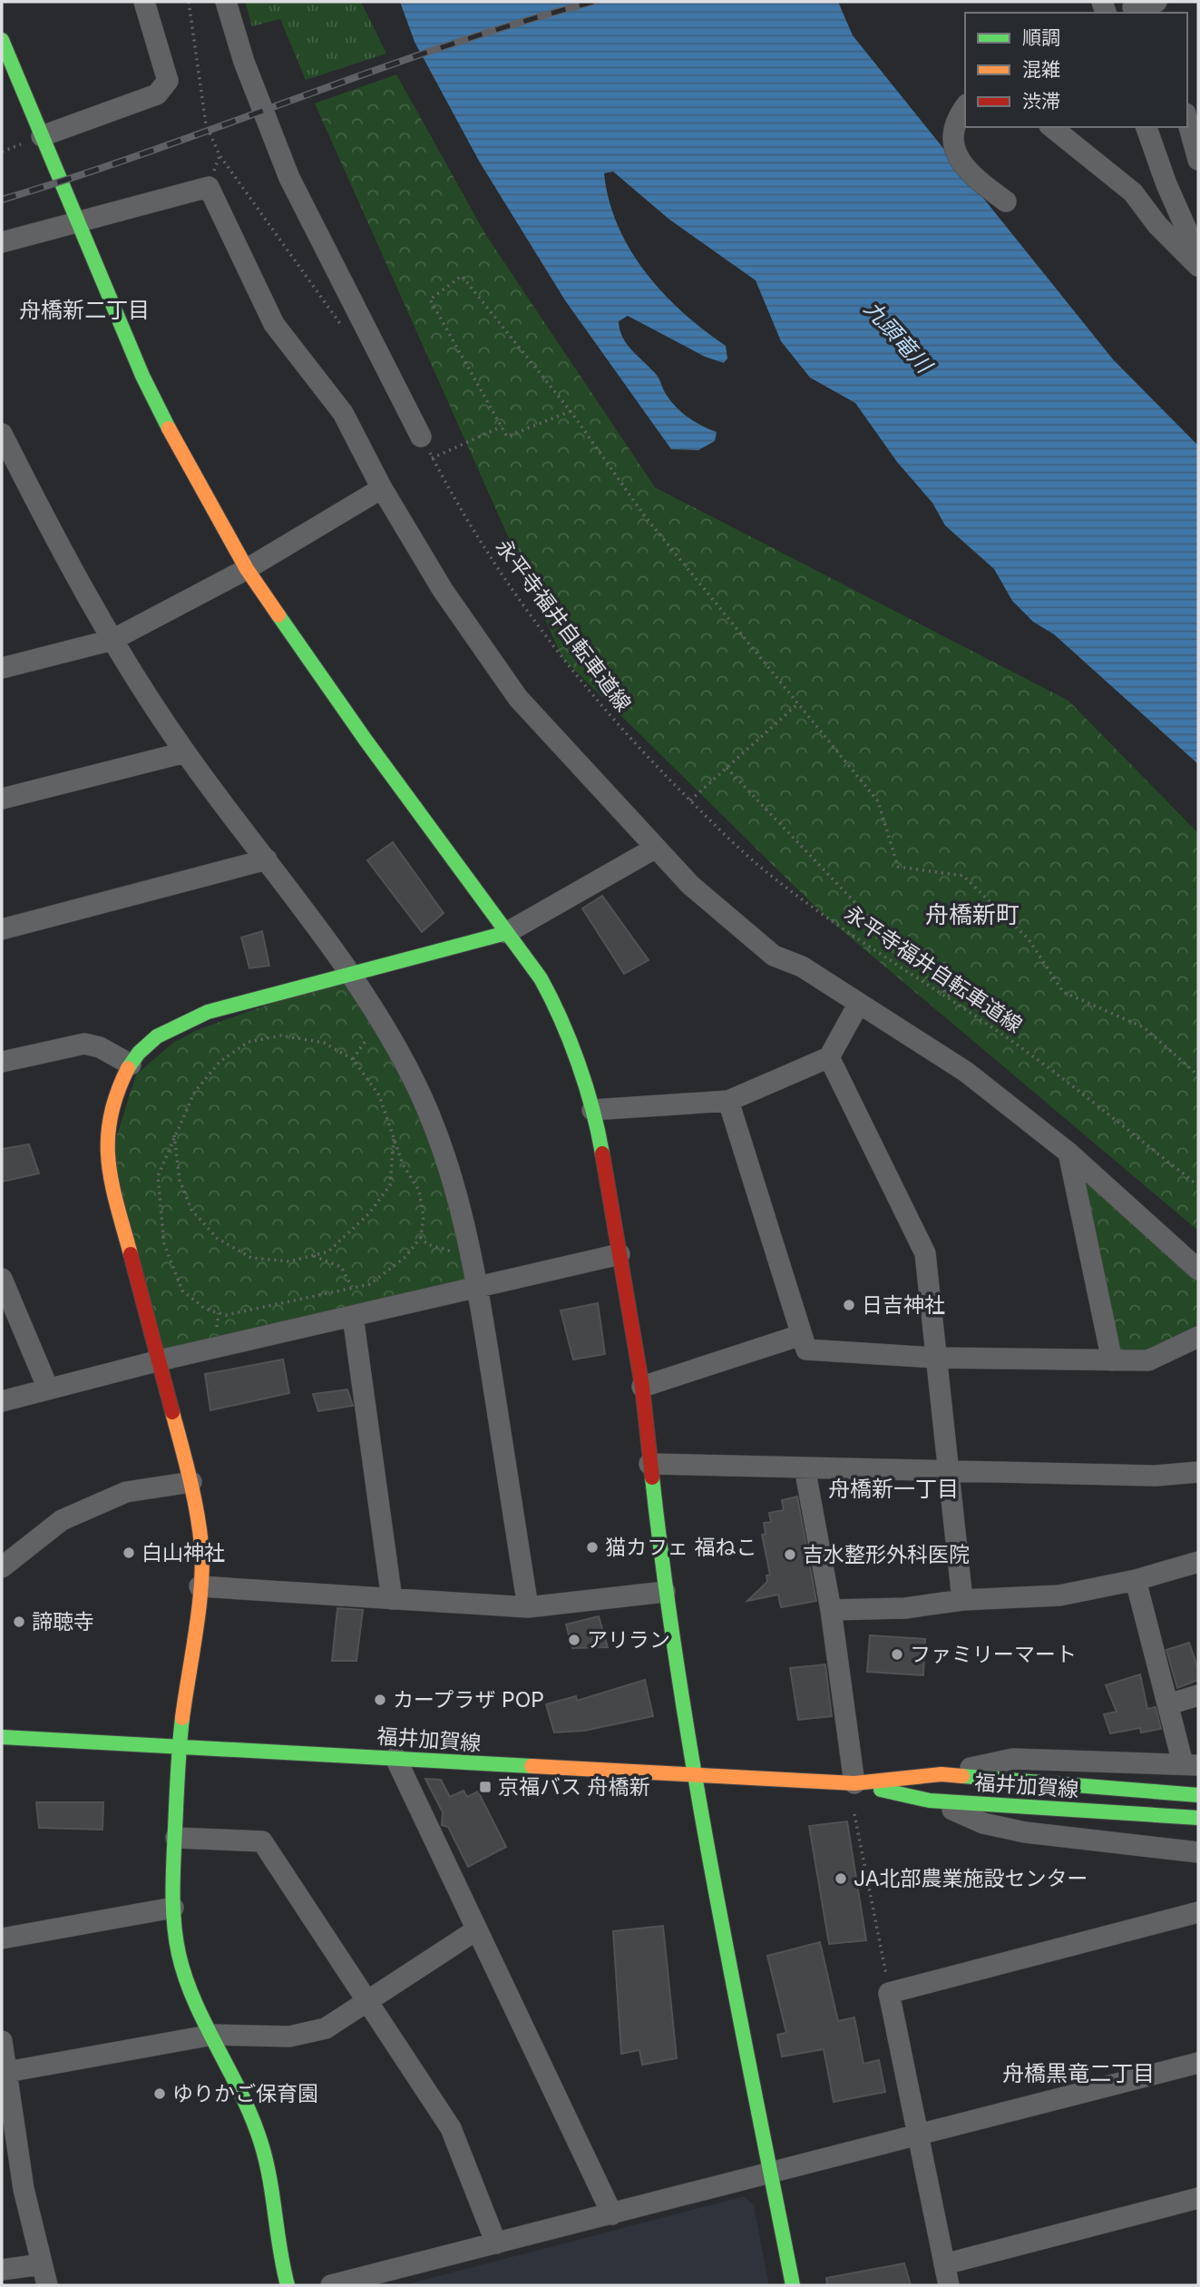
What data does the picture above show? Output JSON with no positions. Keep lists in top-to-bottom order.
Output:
{
  "streets": {
    "street": ["福井加賀線"],
    "path": ["永平寺福井自転車道線"]
  },
  "districts": [
    "舟橋新二丁目",
    "舟橋新町",
    "舟橋新一丁目",
    "舟橋黒竜二丁目"
  ],
  "water": ["九頭竜川"],
  "places": {
    "other": [
      "日吉神社",
      "猫カフェ 福ねこ",
      "白山神社",
      "吉水整形外科医院",
      "諦聴寺",
      "アリラン",
      "ファミリーマート",
      "カープラザ POP",
      "JA北部農業施設センター",
      "ゆりかご保育園"
    ],
    "transit": ["京福バス 舟橋新"]
  },
  "legend": ["順調", "混雑", "渋滞"]
}
